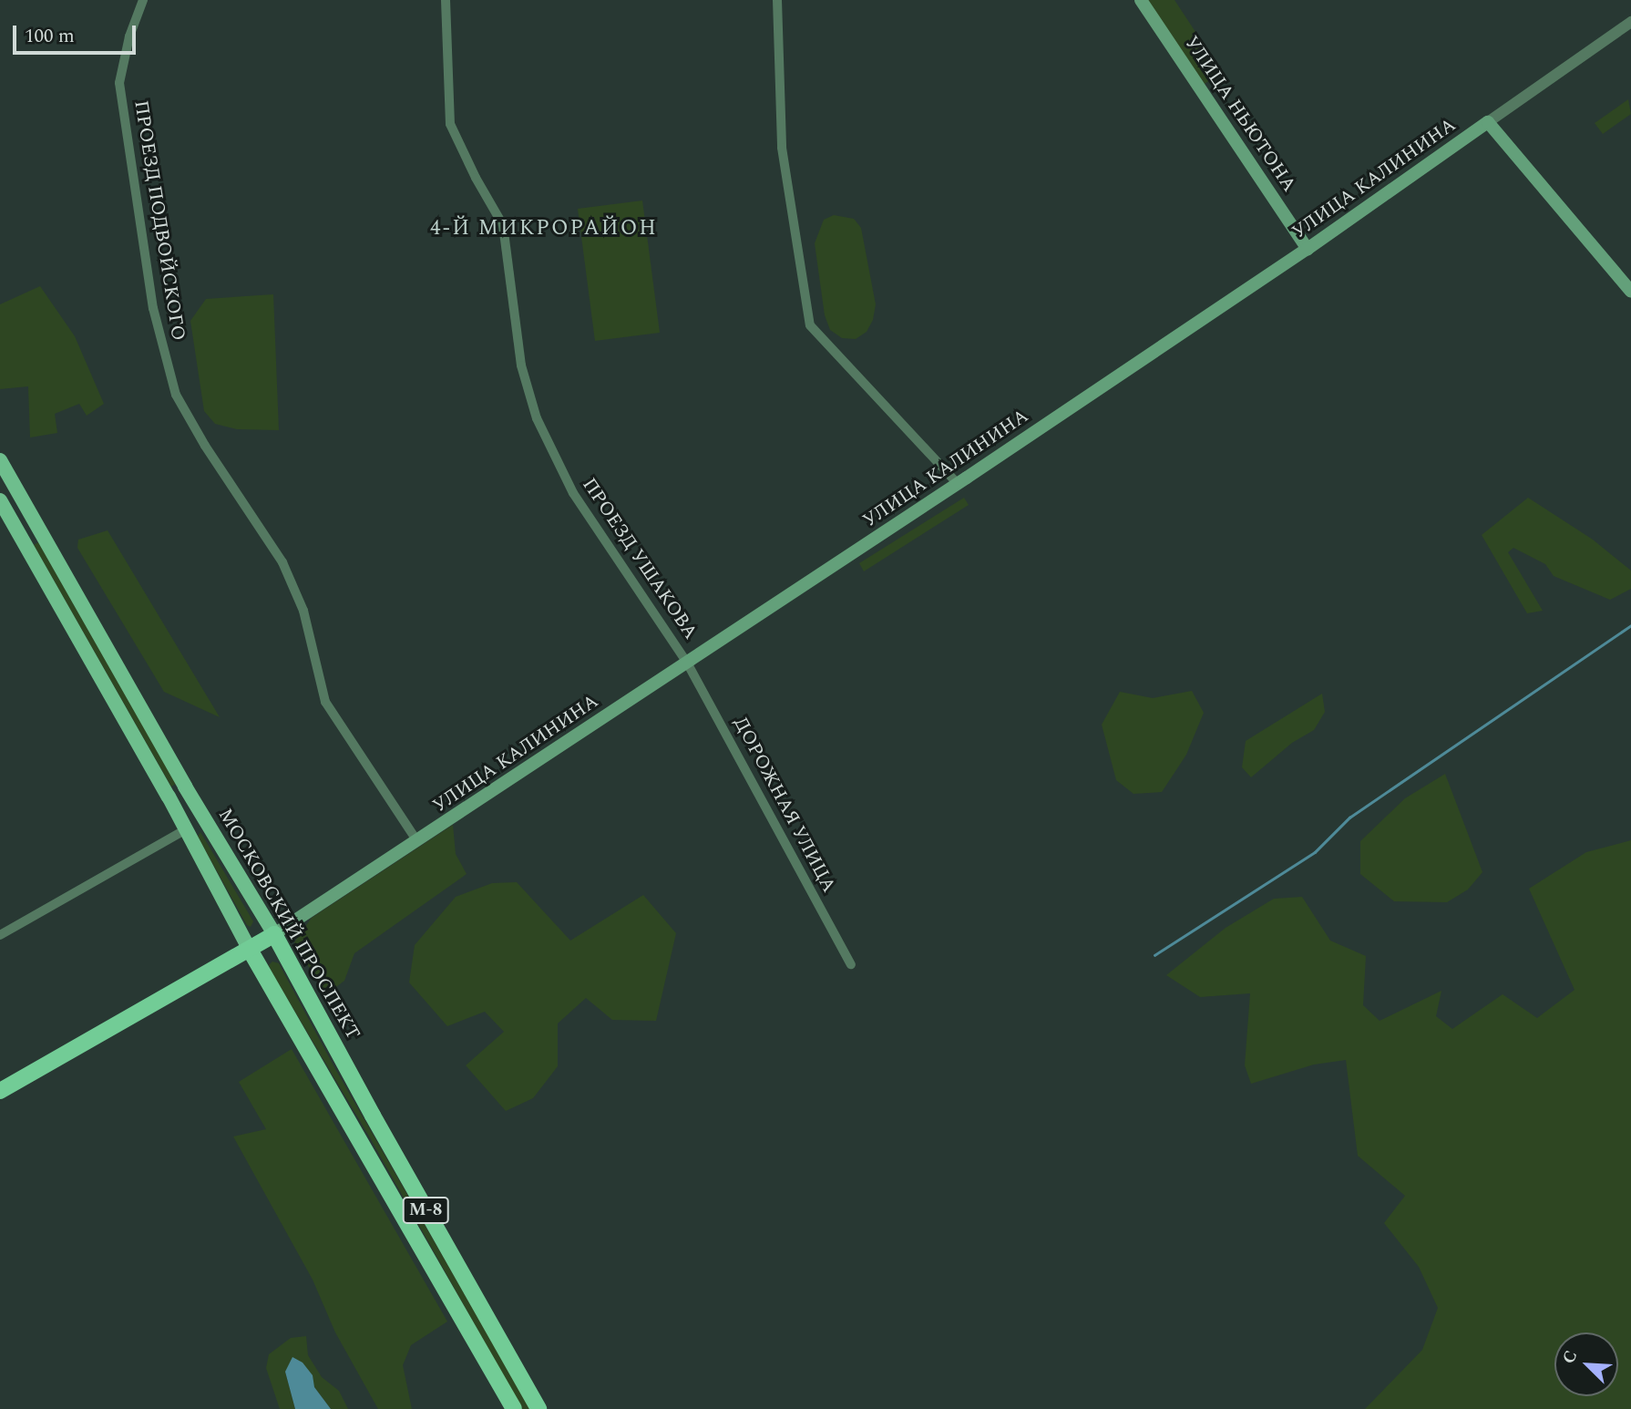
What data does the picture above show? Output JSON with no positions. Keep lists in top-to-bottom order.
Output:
{
  "streets": {
    "highway": ["МОСКОВСКИЙ ПРОСПЕКТ", "М-8"],
    "main road": ["УЛИЦА НЬЮТОНА", "УЛИЦА КАЛИНИНА"],
    "street": ["ПРОЕЗД ПОДВОЙСКОГО", "ПРОЕЗД УШАКОВА", "ДОРОЖНАЯ УЛИЦА"]
  },
  "crossings": [
    ["УЛИЦА НЬЮТОНА", "УЛИЦА КАЛИНИНА"],
    ["УЛИЦА КАЛИНИНА", "ПРОЕЗД ПОДВОЙСКОГО"],
    ["УЛИЦА КАЛИНИНА", "ПРОЕЗД УШАКОВА"],
    ["УЛИЦА КАЛИНИНА", "ДОРОЖНАЯ УЛИЦА"],
    ["УЛИЦА КАЛИНИНА", "МОСКОВСКИЙ ПРОСПЕКТ"],
    ["ПРОЕЗД УШАКОВА", "ДОРОЖНАЯ УЛИЦА"]
  ],
  "districts": ["4-Й МИКРОРАЙОН"],
  "scale_bar": "100 m",
  "north": "top left"
}
